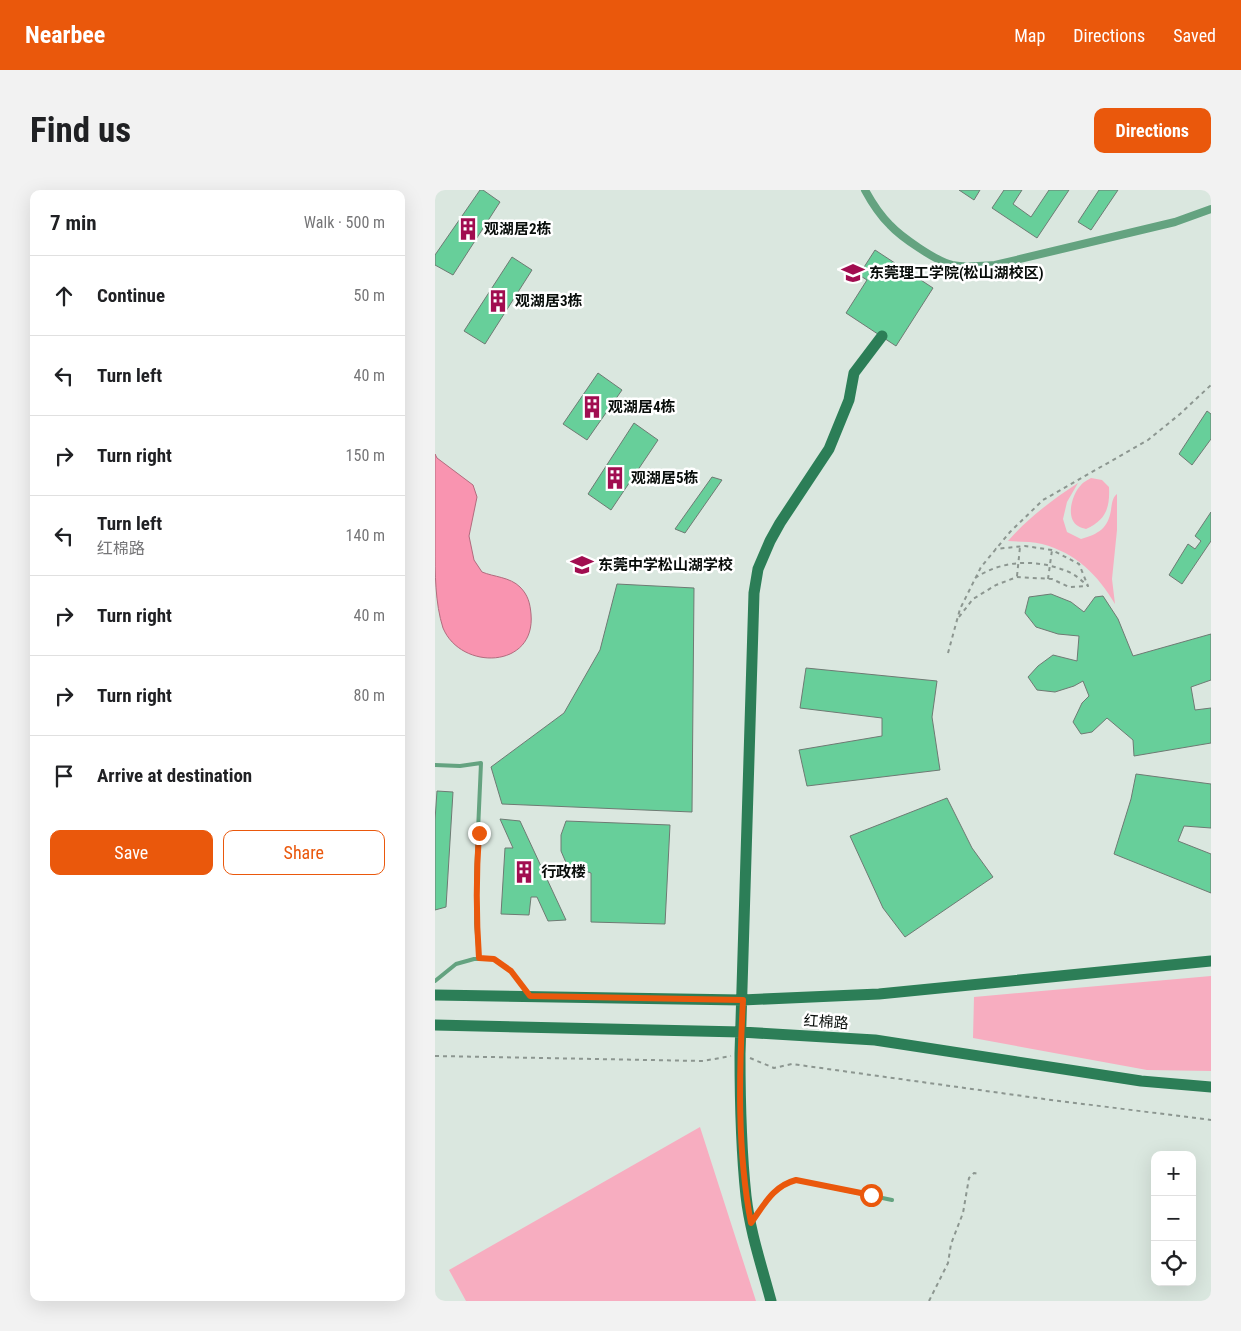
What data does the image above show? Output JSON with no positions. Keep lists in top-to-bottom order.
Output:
{
  "streets": {
    "main road": ["红棉路"]
  },
  "places": {
    "building": [
      "观湖居2栋",
      "观湖居3栋",
      "观湖居4栋",
      "观湖居5栋",
      "行政楼"
    ],
    "school or university": ["东莞理工学院(松山湖校区)", "东莞中学松山湖学校"]
  },
  "page": {
    "header": "Nearbee",
    "nav": ["Map", "Directions", "Saved"],
    "buttons": [
      "Directions",
      ["Save", "Share"]
    ],
    "title": "Find us",
    "heading": ["7 min", "Walk · 500 m"],
    "list": [
      ["Continue", "50 m"],
      ["Turn left", "40 m"],
      ["Turn right", "150 m"],
      ["Turn left", "红棉路", "140 m"],
      ["Turn right", "40 m"],
      ["Turn right", "80 m"],
      "Arrive at destination"
    ],
    "map_buttons": ["+", "−"]
  }
}
